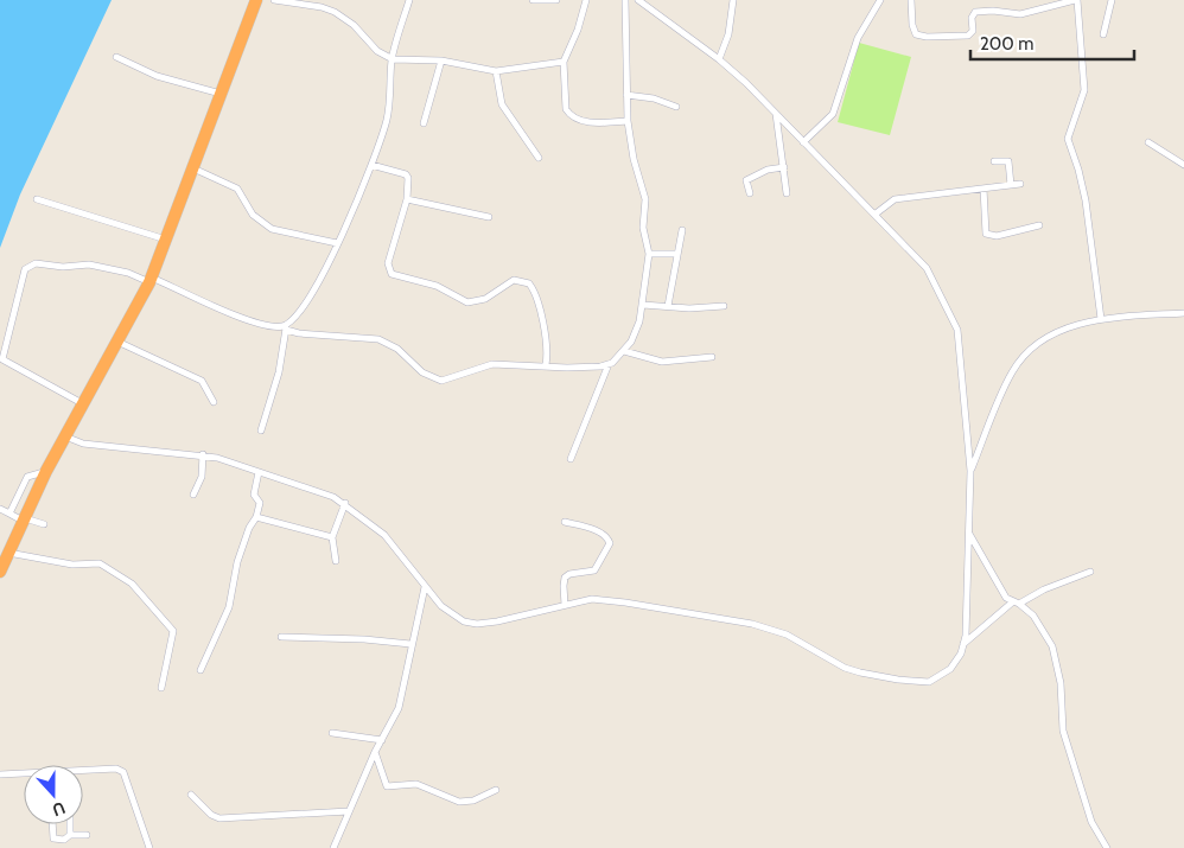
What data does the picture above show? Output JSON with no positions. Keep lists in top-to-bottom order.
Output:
{
  "scale_bar": "200 m",
  "north": "bottom"
}
